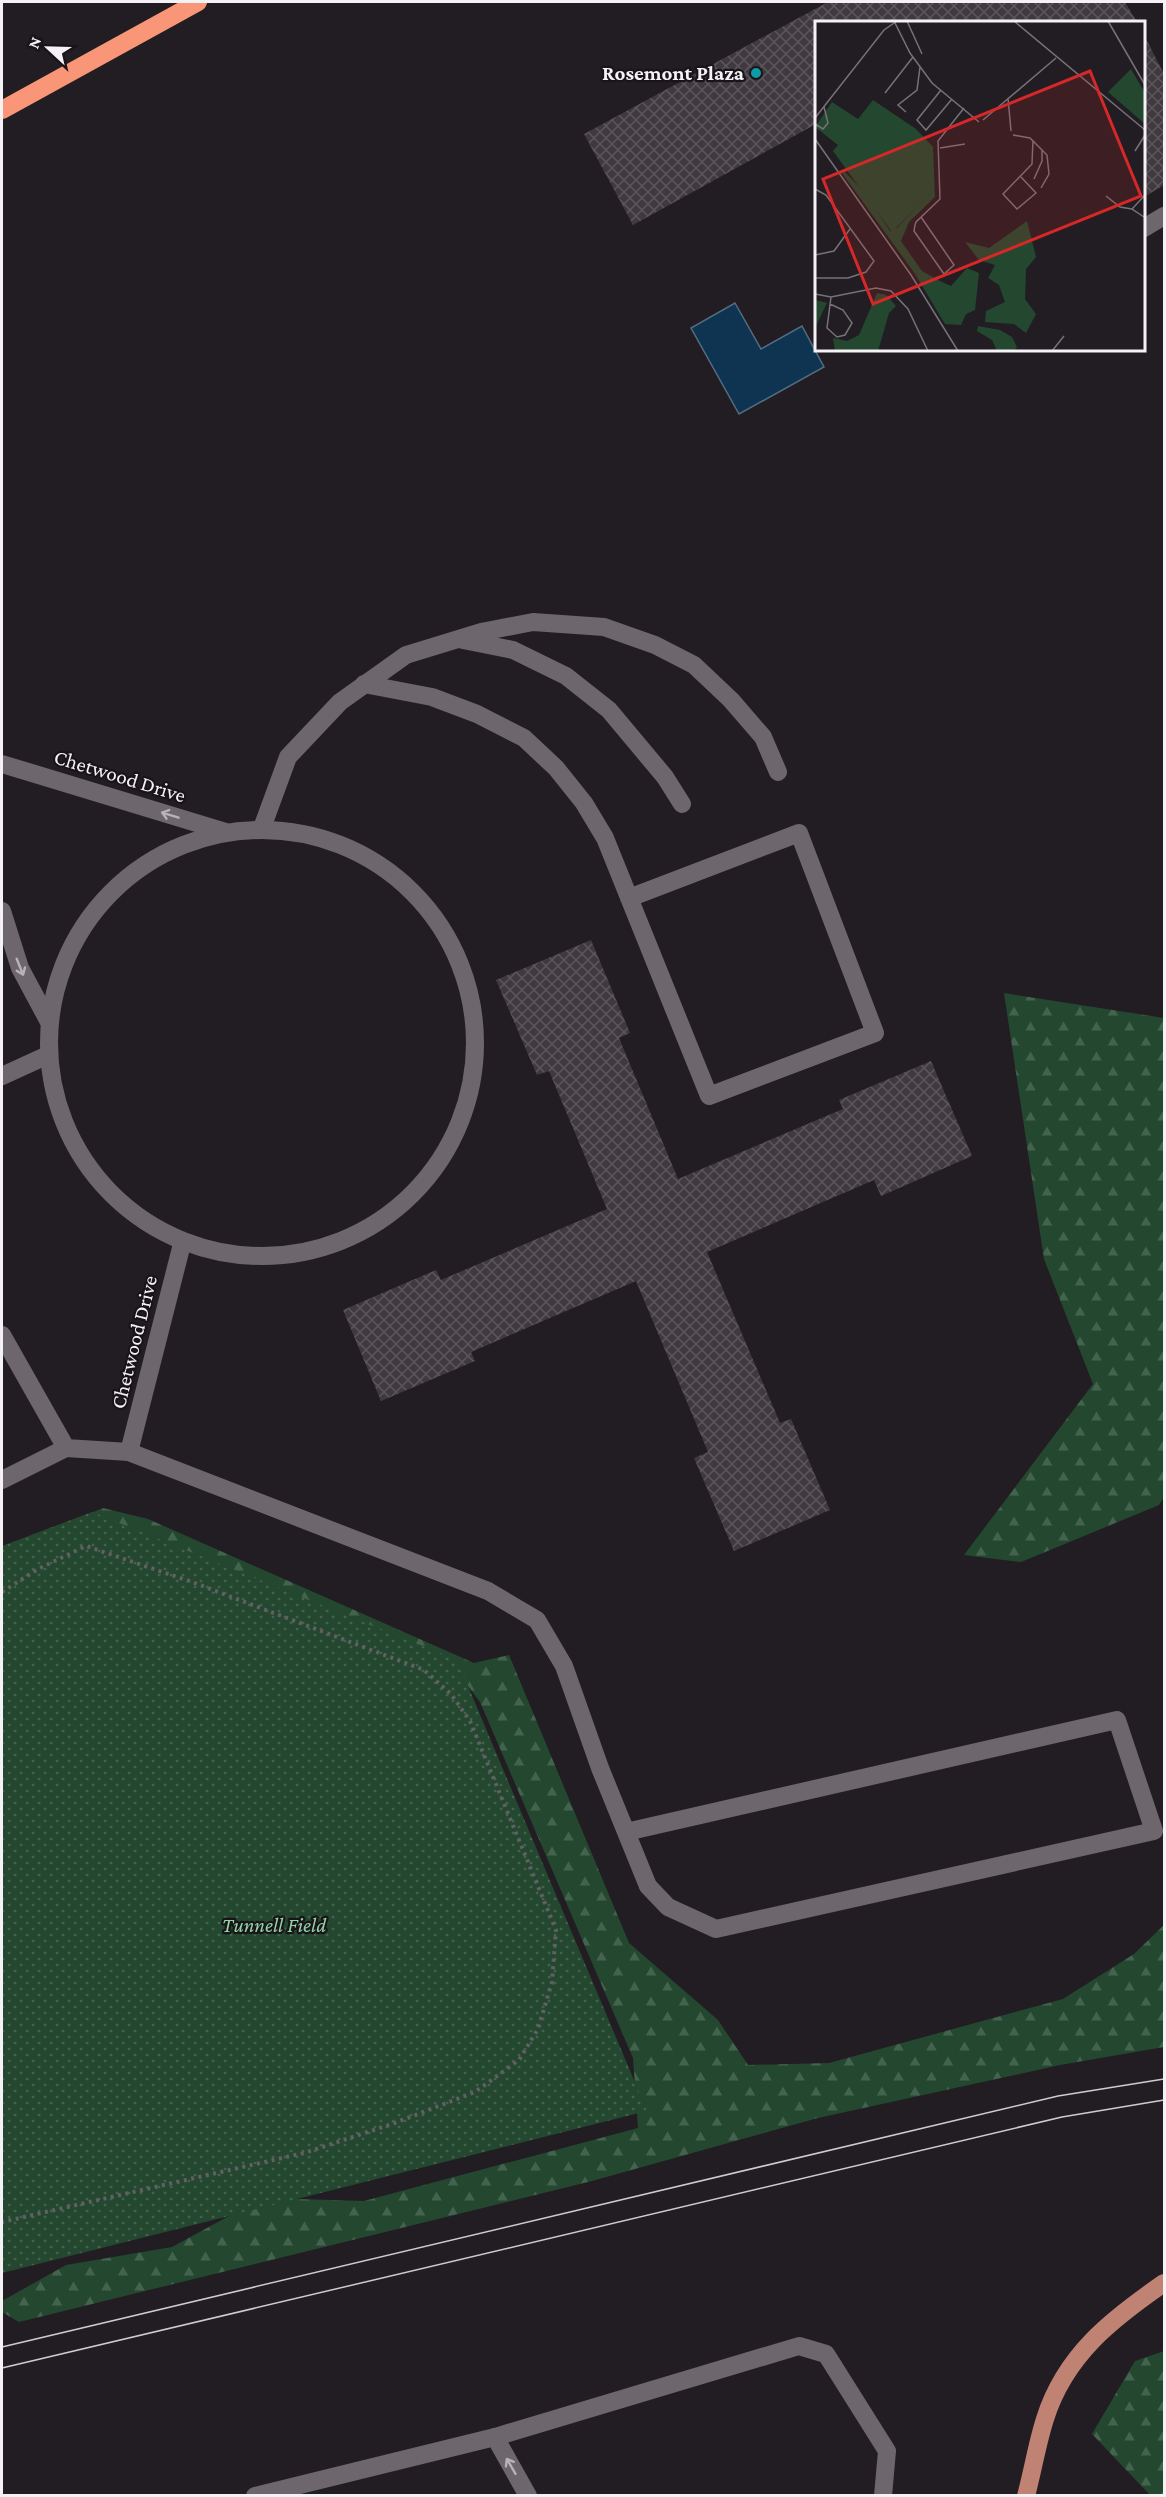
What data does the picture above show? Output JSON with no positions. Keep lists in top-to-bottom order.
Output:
{
  "streets": {
    "street": ["Chetwood Drive"]
  },
  "parks": ["Tunnell Field"],
  "places": ["Rosemont Plaza"],
  "north": "left"
}
